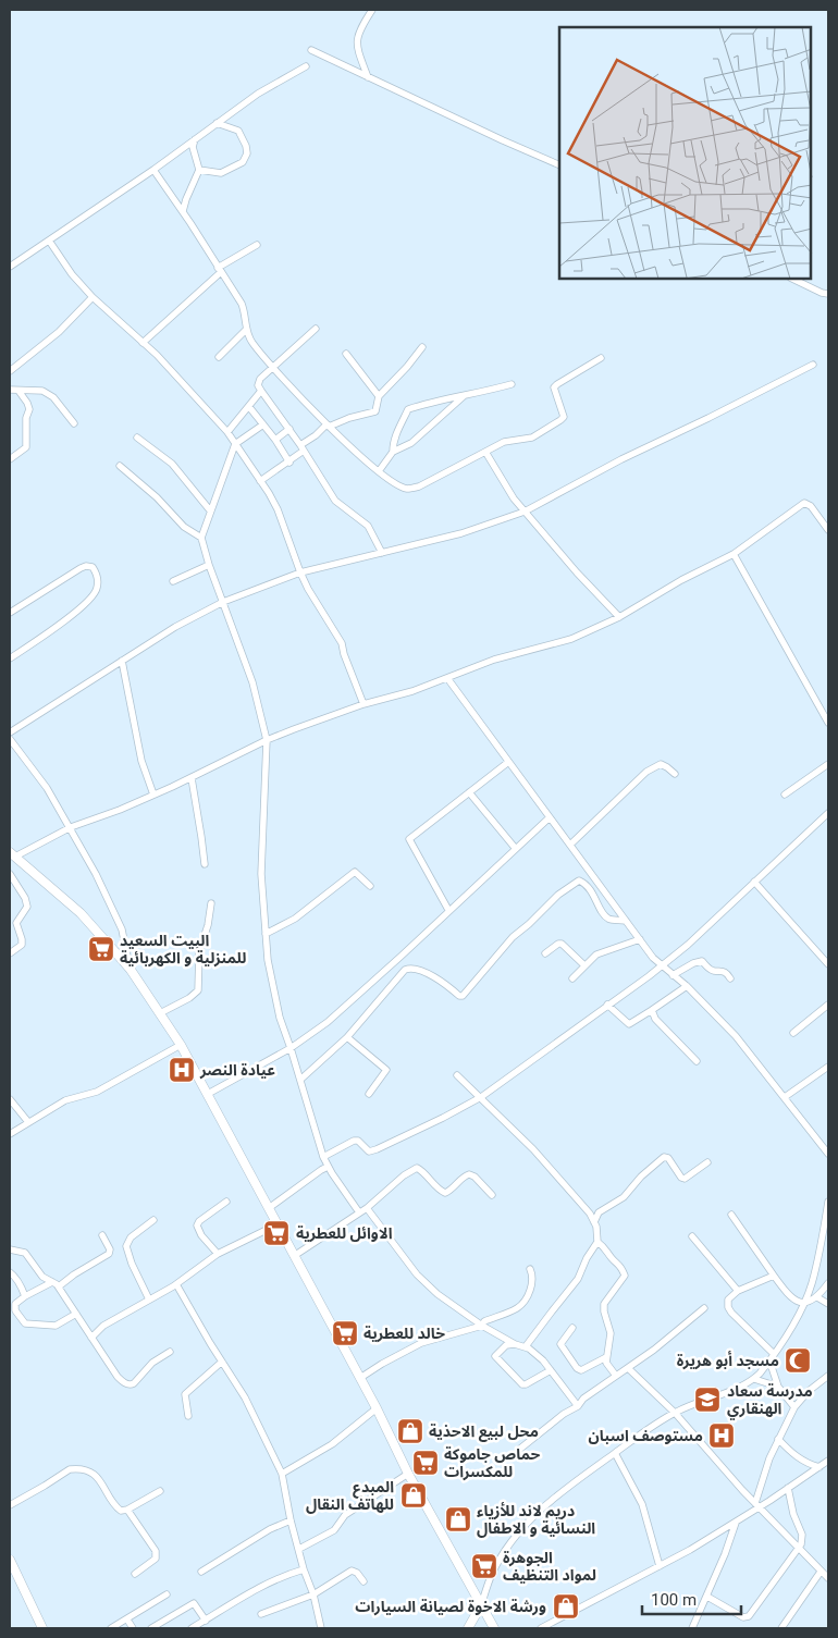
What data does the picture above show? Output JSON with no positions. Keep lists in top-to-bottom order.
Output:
{
  "places": {
    "supermarket": [
      "البيت السعيد للمنزلية و الكهربائية",
      "الاوائل للعطرية",
      "خالد للعطرية",
      "حماص جاموكة للمكسرات",
      "الجوهرة لمواد التنظيف"
    ],
    "hospital": ["عيادة النصر", "مستوصف اسبان"],
    "mosque": ["مسجد أبو هريرة"],
    "school or university": ["مدرسة سعاد الهنقاري"],
    "shop": [
      "محل لبيع الاحذية",
      "المبدع للهاتف النقال",
      "دريم لاند للأزياء النسائية و الاطفال",
      "ورشة الاخوة لصيانة السيارات"
    ]
  },
  "scale_bar": "100 m"
}
